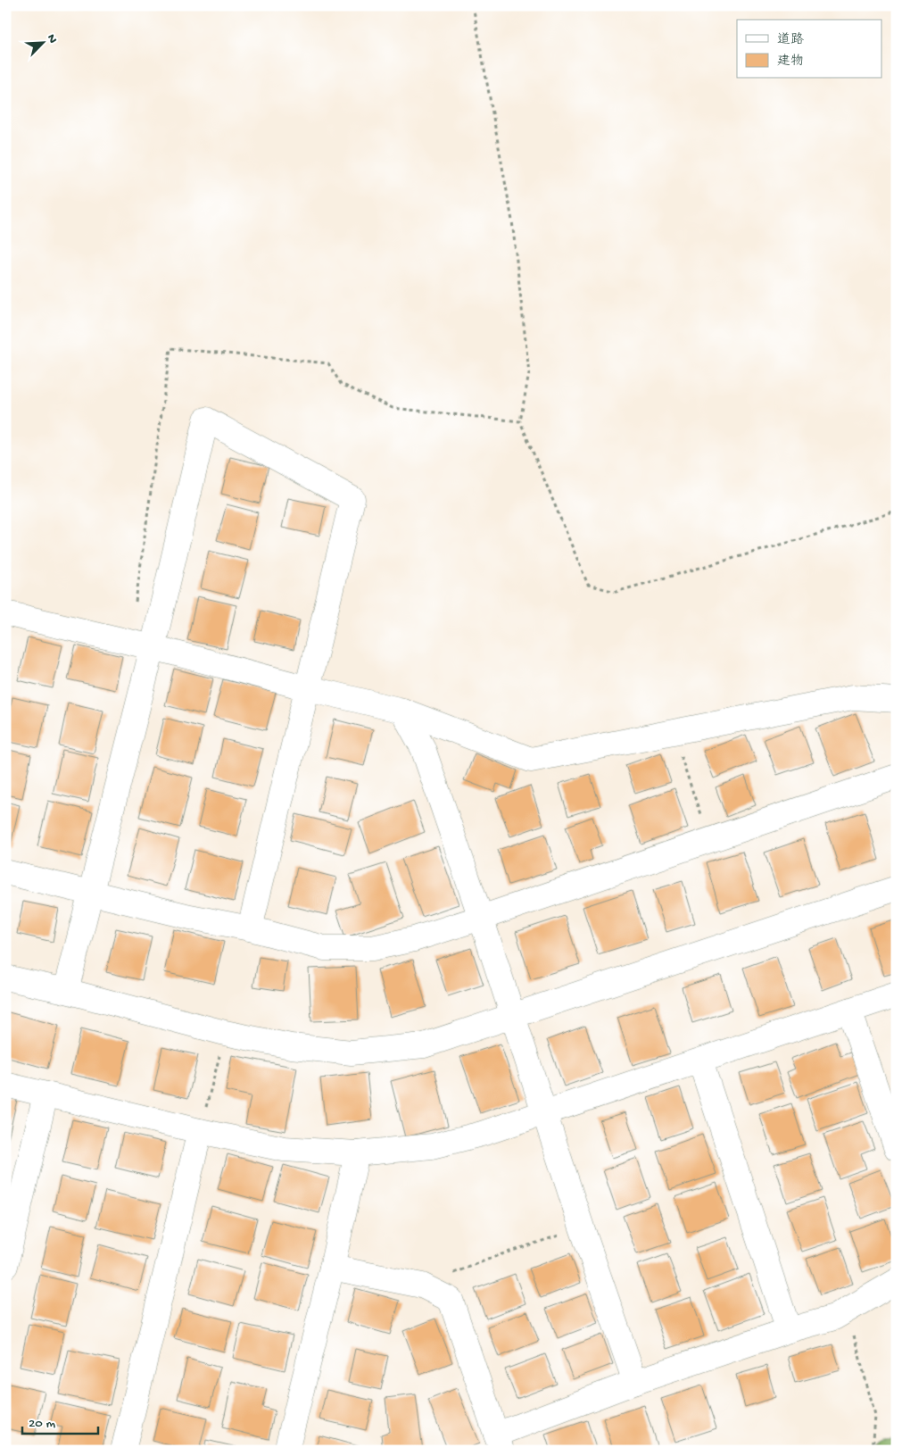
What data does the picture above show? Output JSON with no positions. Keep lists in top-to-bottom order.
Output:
{
  "legend": ["道路", "建物"],
  "scale_bar": "20 m",
  "north": "top right"
}
